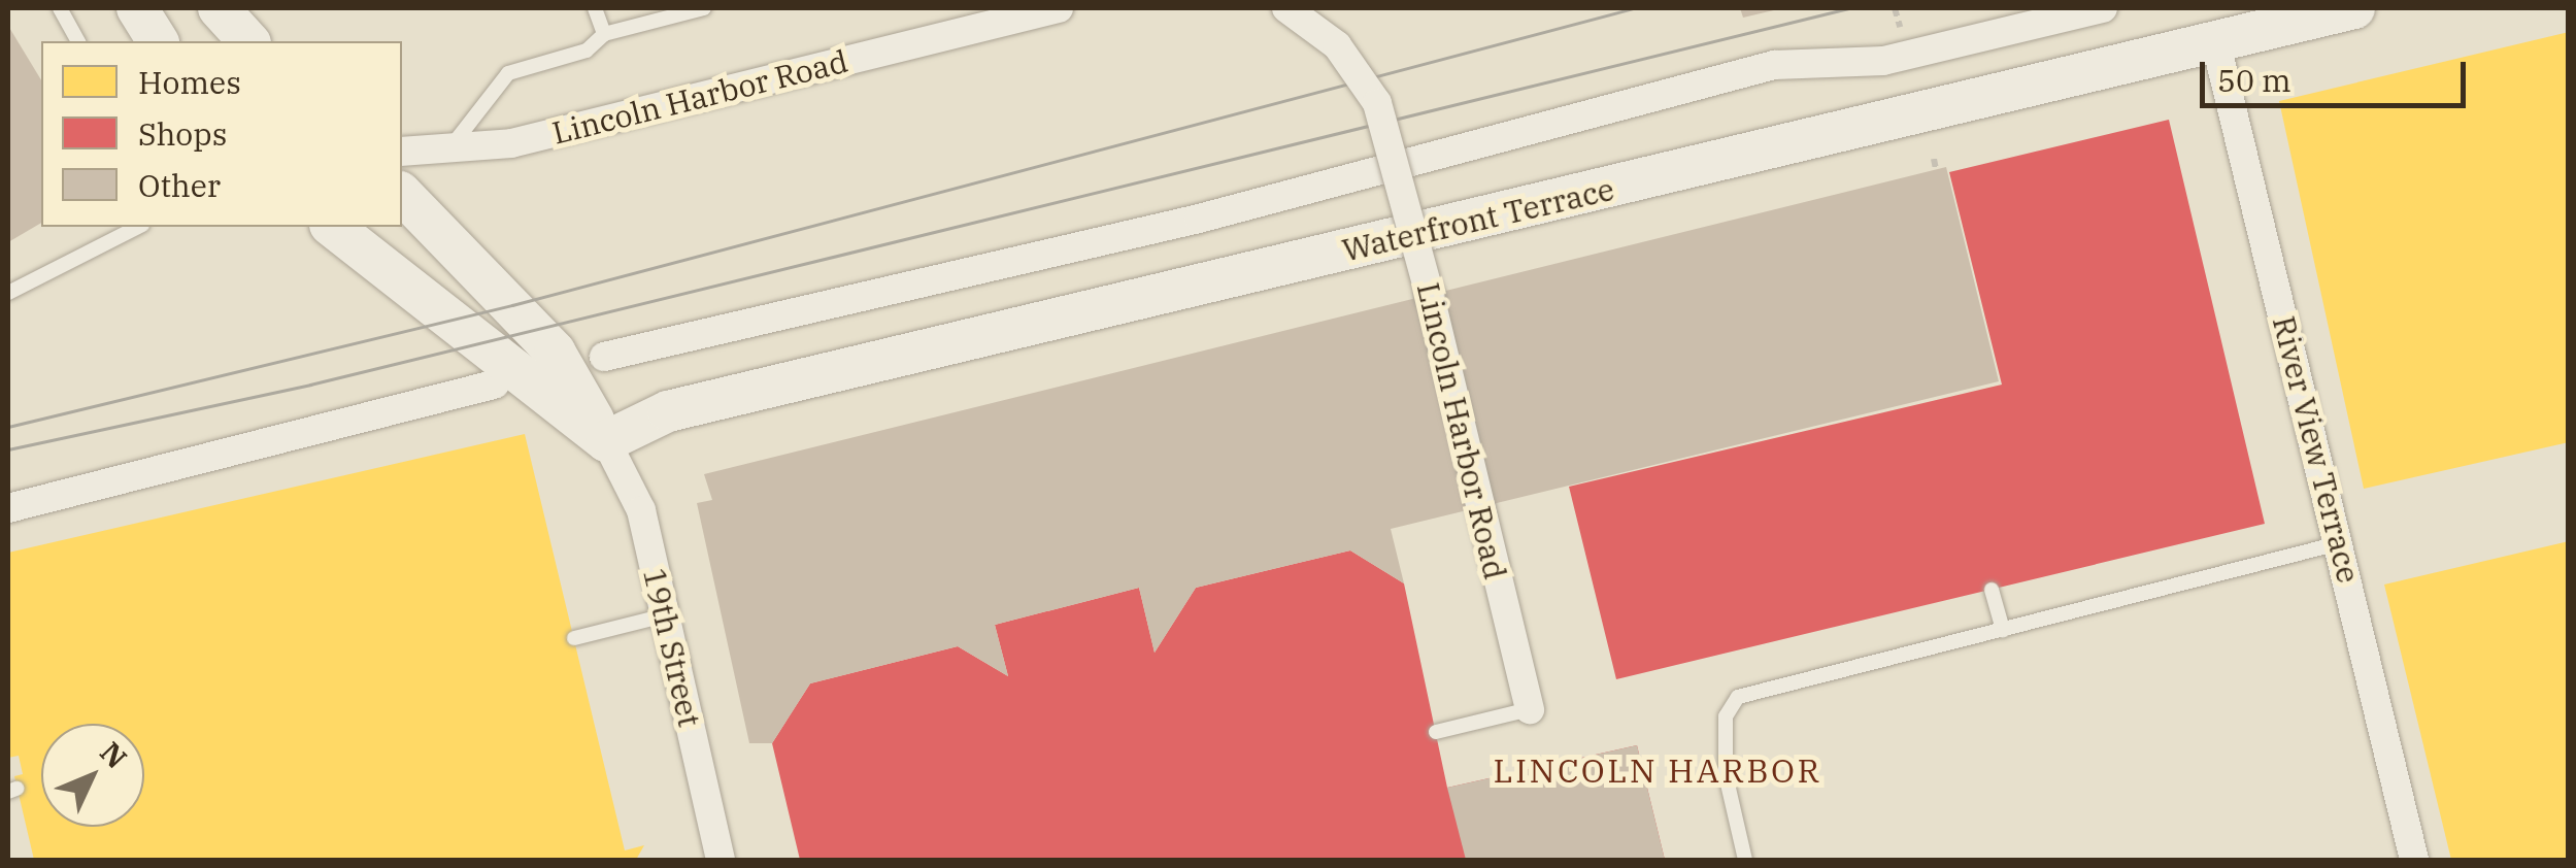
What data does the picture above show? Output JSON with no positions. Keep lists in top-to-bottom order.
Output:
{
  "streets": {
    "street": [
      "Lincoln Harbor Road",
      "Waterfront Terrace",
      "River View Terrace",
      "19th Street"
    ]
  },
  "crossings": [
    ["Waterfront Terrace", "River View Terrace"],
    ["Waterfront Terrace", "19th Street"]
  ],
  "districts": ["LINCOLN HARBOR"],
  "legend": ["Homes", "Shops", "Other"],
  "scale_bar": "50 m",
  "north": "top right"
}
